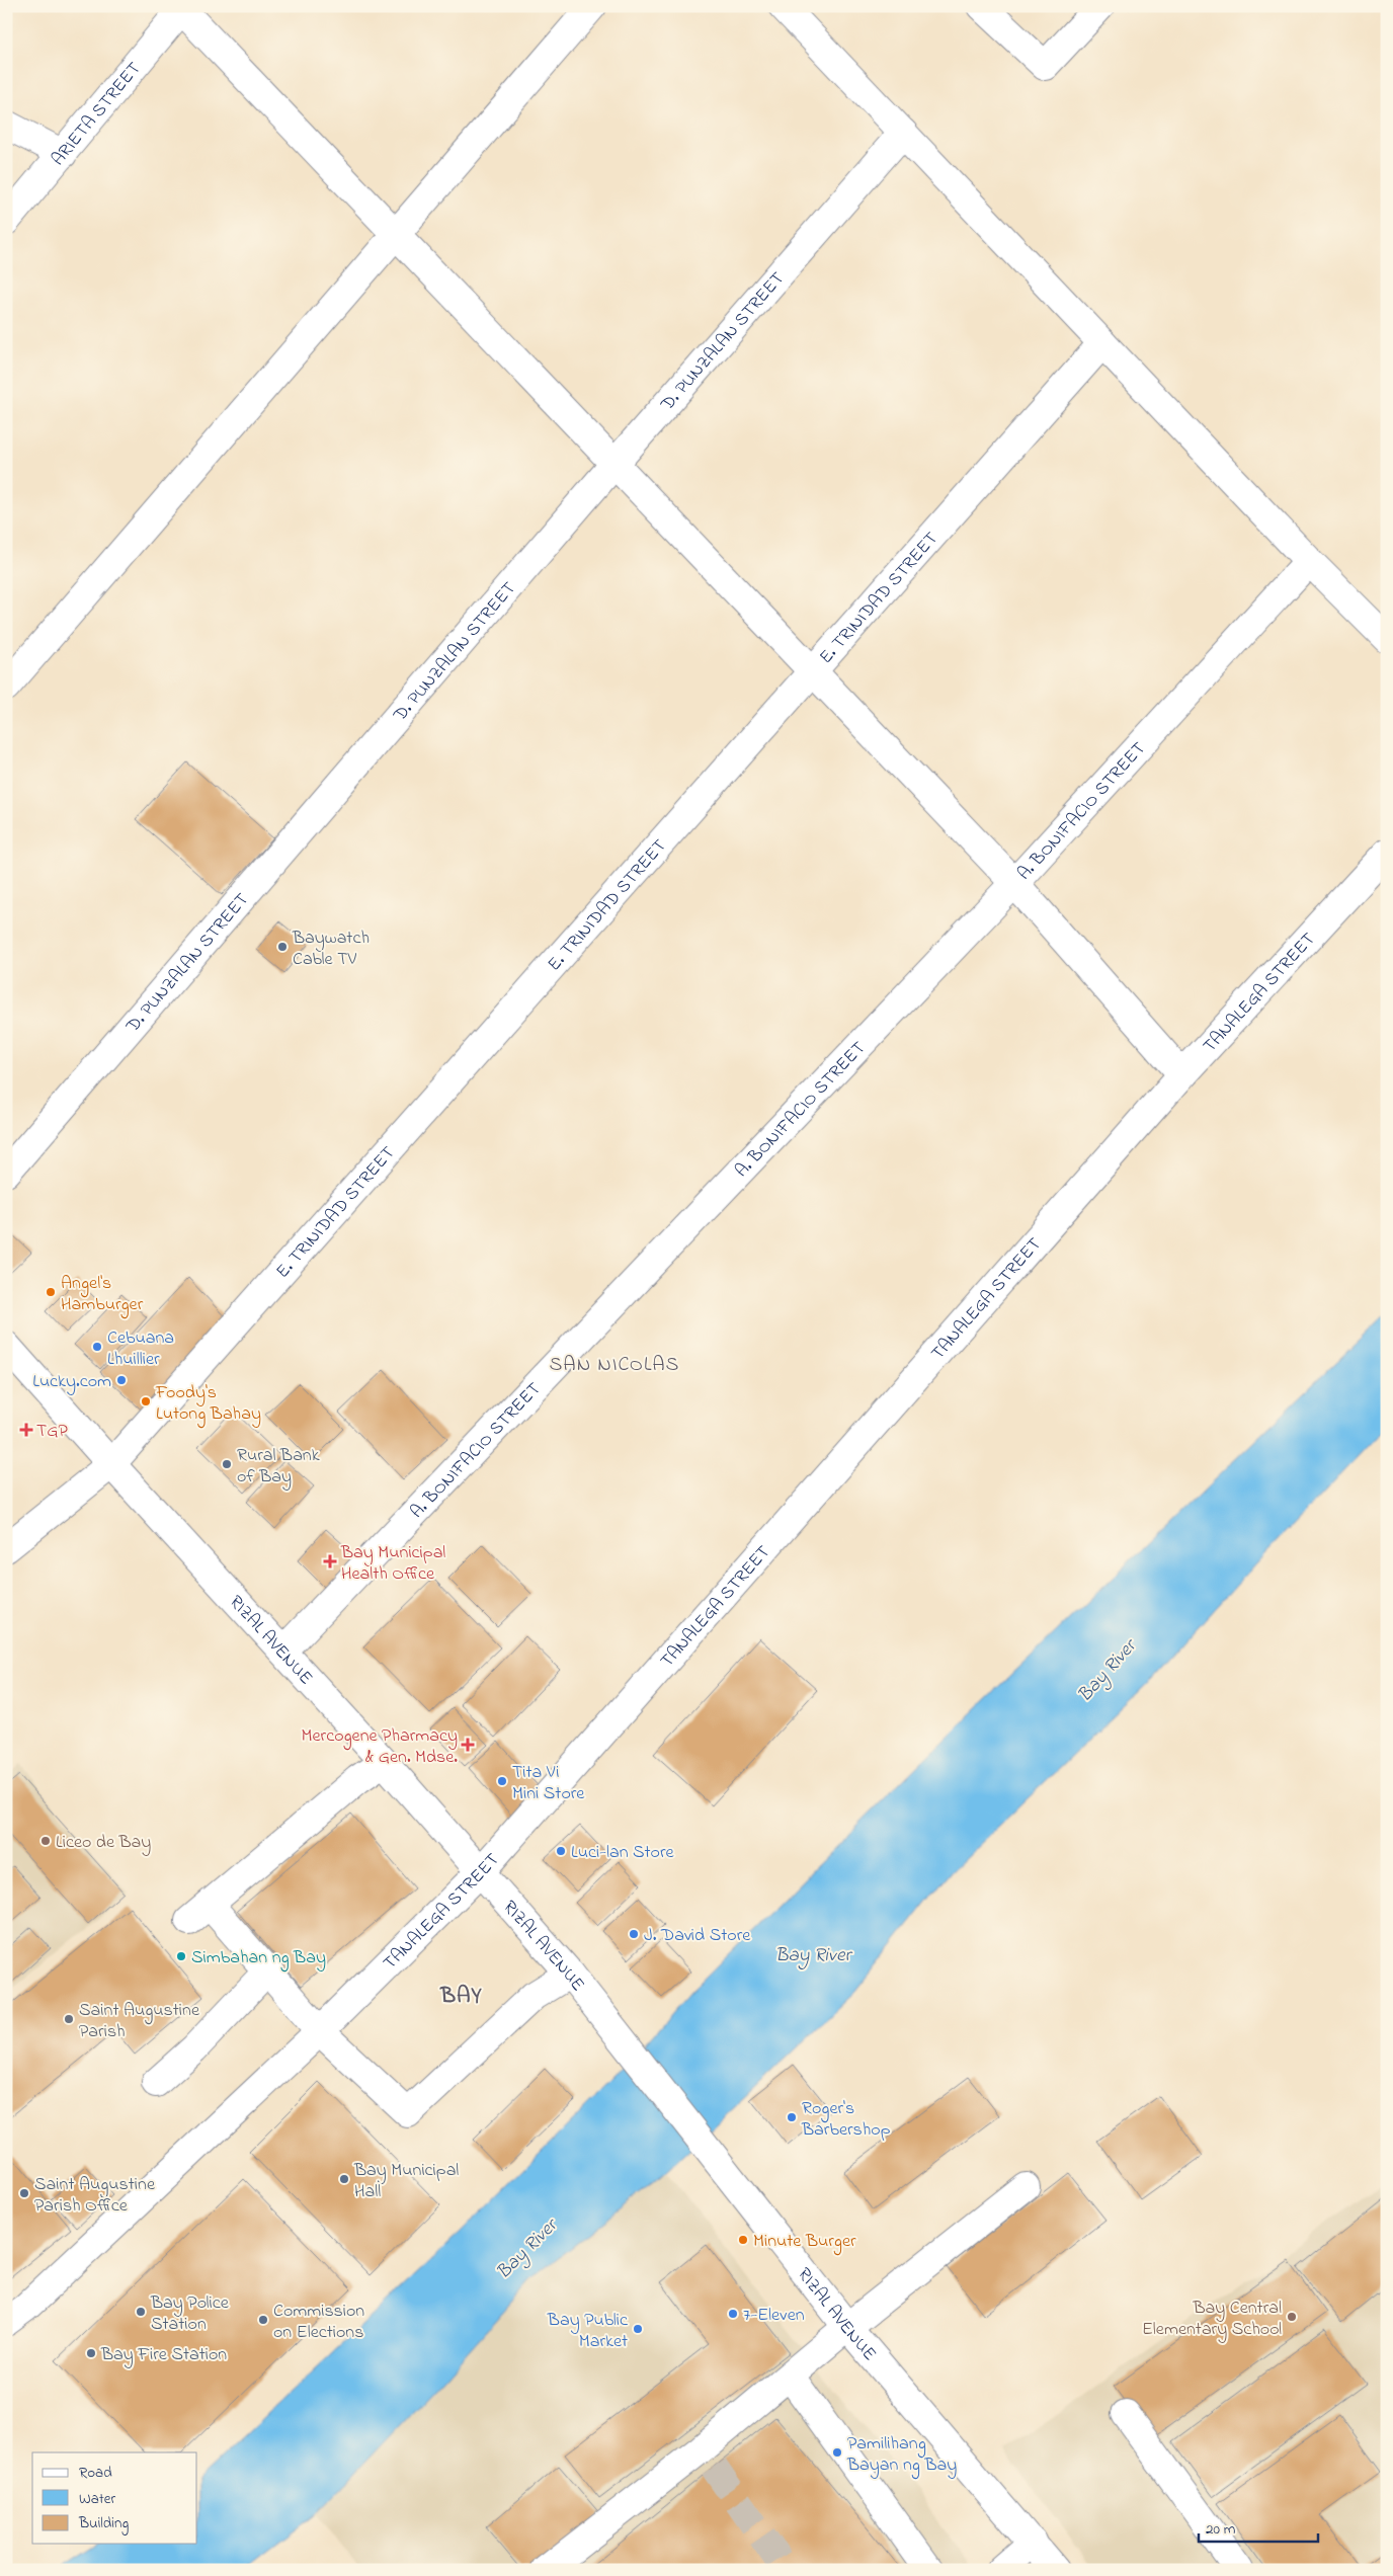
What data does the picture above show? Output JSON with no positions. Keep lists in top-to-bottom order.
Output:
{
  "streets": {
    "street": [
      "ARIETA STREET",
      "D. PUNZALAN STREET",
      "E. TRINIDAD STREET",
      "A. BONIFACIO STREET",
      "TANALEGA STREET",
      "RIZAL AVENUE"
    ]
  },
  "crossings": [
    ["E. TRINIDAD STREET", "RIZAL AVENUE"],
    ["A. BONIFACIO STREET", "RIZAL AVENUE"],
    ["TANALEGA STREET", "RIZAL AVENUE"]
  ],
  "districts": ["SAN NICOLAS", "BAY"],
  "water": ["Bay River"],
  "places": {
    "other": [
      "Baywatch Cable TV",
      "Angel's Hamburger",
      "Cebuana Lhuillier",
      "Lucky.com",
      "Foody's Lutong Bahay",
      "Rural Bank of Bay",
      "Tita Vi Mini Store",
      "Liceo de Bay",
      "Luci-lan Store",
      "J. David Store",
      "Simbahan ng Bay",
      "Saint Augustine Parish",
      "Roger's Barbershop",
      "Bay Municipal Hall",
      "Saint Augustine Parish Office",
      "Minute Burger",
      "Bay Police Station",
      "7-Eleven",
      "Bay Central Elementary School",
      "Commission on Elections",
      "Bay Public Market",
      "Bay Fire Station",
      "Pamilihang Bayan ng Bay"
    ],
    "health": ["TGP", "Bay Municipal Health Office", "Mercogene Pharmacy & Gen. Mdse."]
  },
  "legend": ["Road", "Water", "Building"],
  "scale_bar": "20 m"
}
